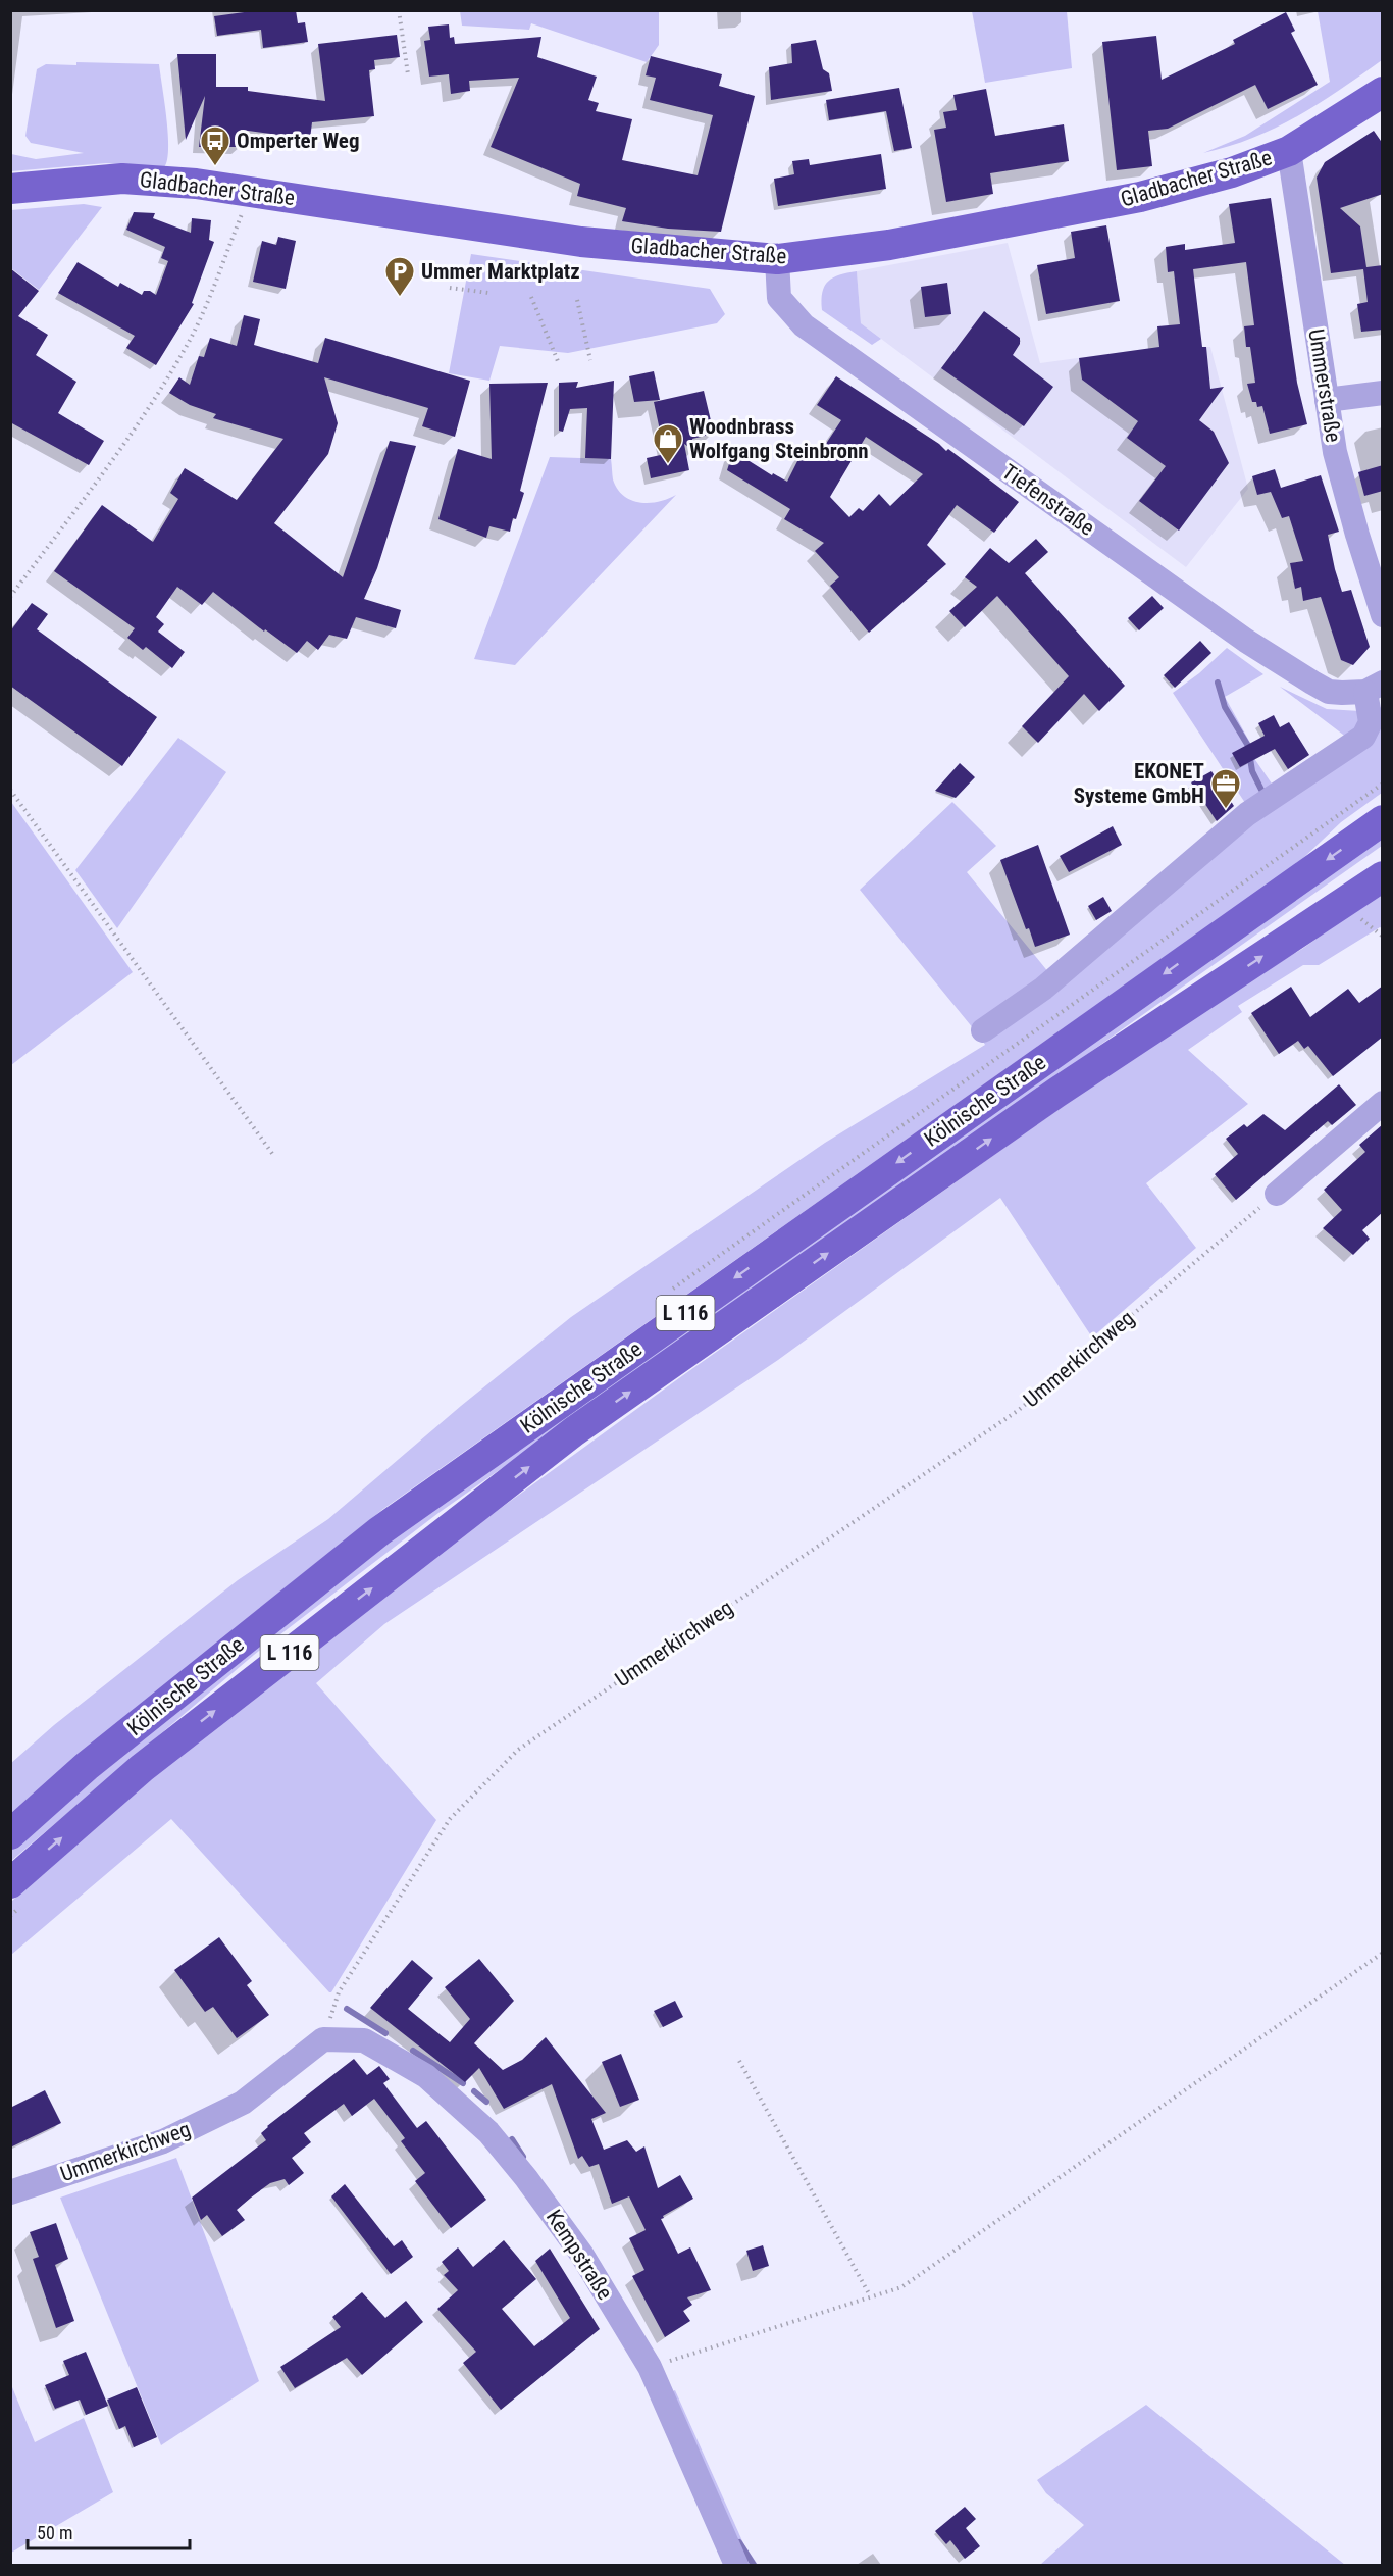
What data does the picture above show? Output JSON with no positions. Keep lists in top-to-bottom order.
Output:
{
  "streets": {
    "main road": ["Gladbacher Straße", "Kölnische Straße", "L 116"],
    "street": [
      "Ummerstraße",
      "Tiefenstraße",
      "Ummerkirchweg",
      "Kempstraße"
    ]
  },
  "crossings": [
    ["Gladbacher Straße", "Ummerstraße"],
    ["Gladbacher Straße", "Tiefenstraße"],
    ["Ummerkirchweg", "Kempstraße"]
  ],
  "places": {
    "bus stop": ["Omperter Weg"],
    "parking": ["Ummer Marktplatz"],
    "shop": ["Woodnbrass Wolfgang Steinbronn"],
    "office": ["EKONET Systeme GmbH"]
  },
  "scale_bar": "50 m"
}
